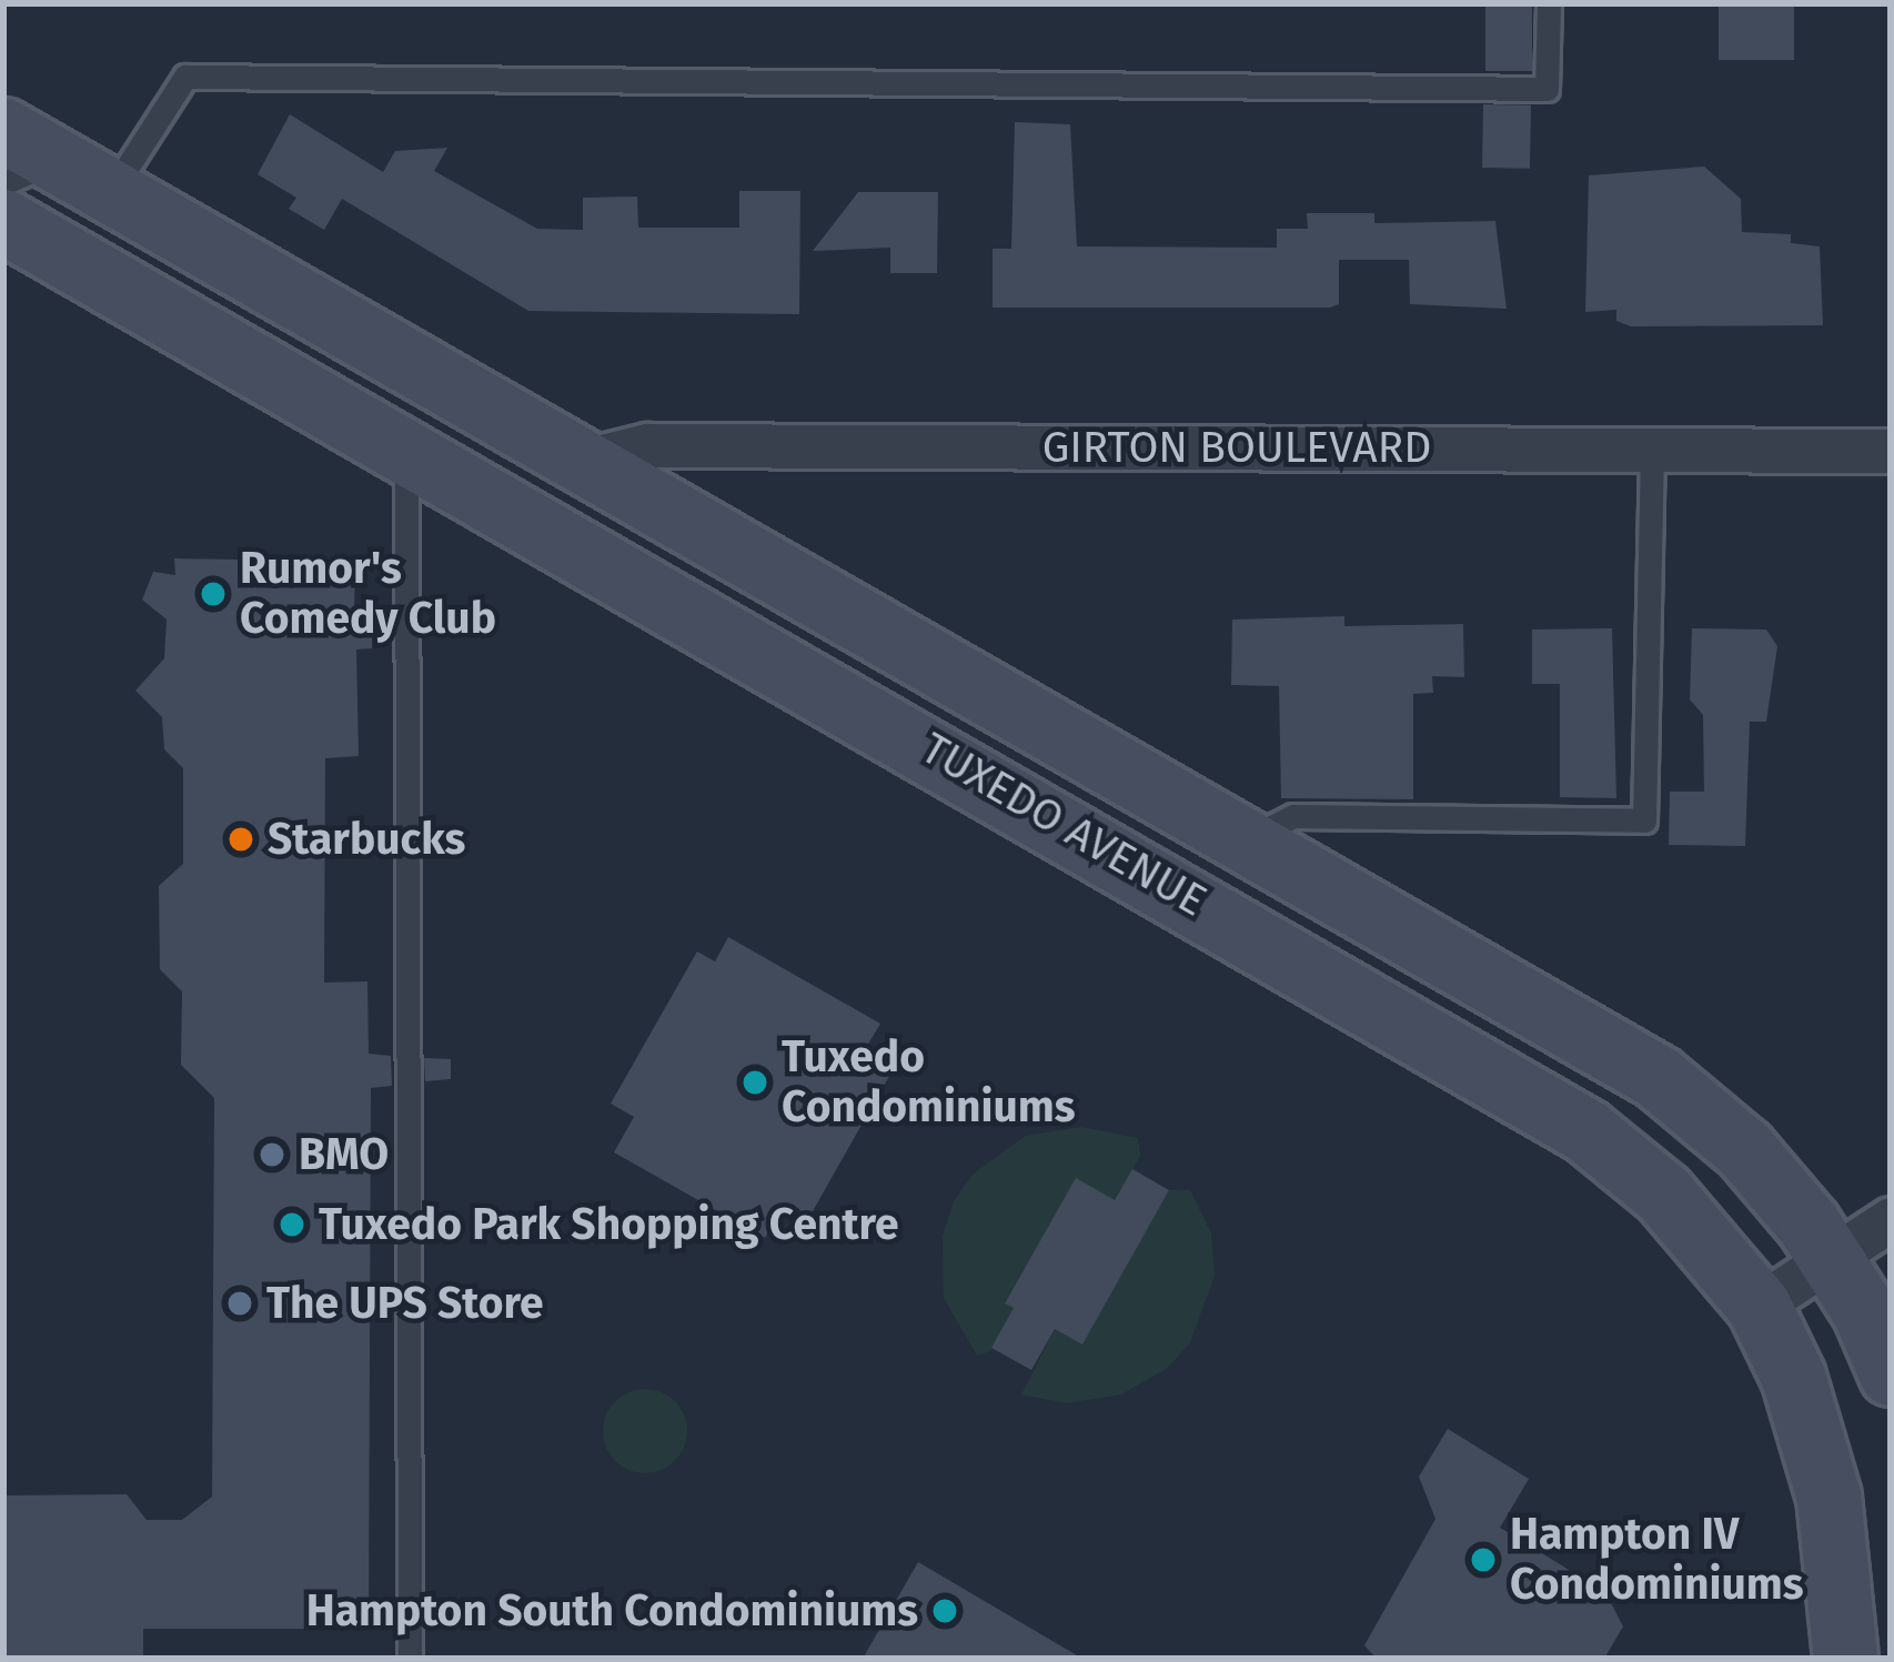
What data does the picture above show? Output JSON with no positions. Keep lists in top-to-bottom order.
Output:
{
  "streets": {
    "main road": ["TUXEDO AVENUE"],
    "street": ["GIRTON BOULEVARD"]
  },
  "crossings": [
    ["GIRTON BOULEVARD", "TUXEDO AVENUE"]
  ],
  "places": [
    "Rumor's Comedy Club",
    "Starbucks",
    "Tuxedo Condominiums",
    "BMO",
    "Tuxedo Park Shopping Centre",
    "The UPS Store",
    "Hampton IV Condominiums",
    "Hampton South Condominiums"
  ]
}
